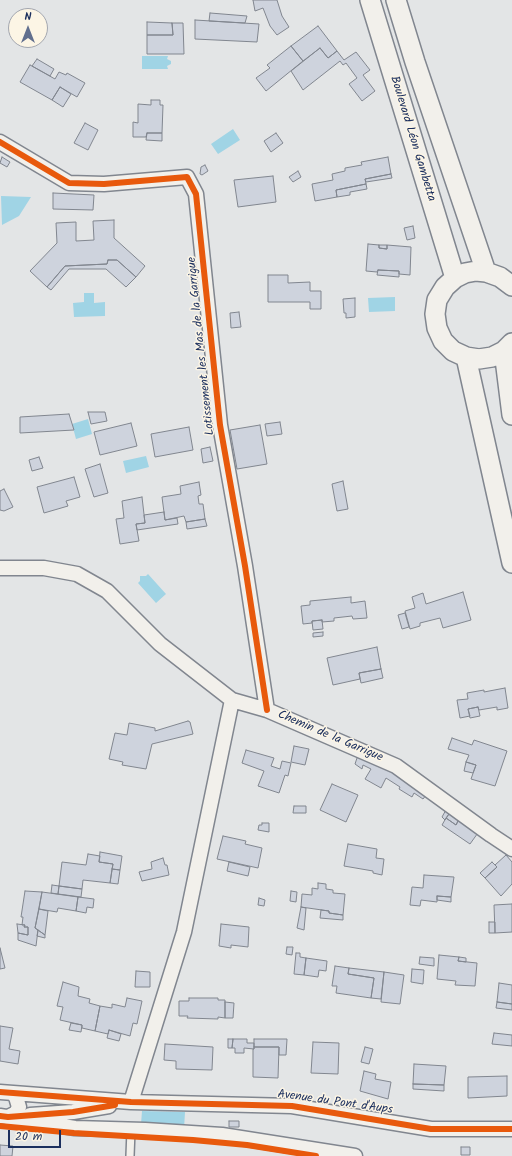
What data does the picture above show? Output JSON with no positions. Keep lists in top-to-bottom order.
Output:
{
  "streets": {
    "main road": ["Boulevard Léon Gambetta"],
    "street": ["Lotissement les Mas de la Garrigue", "Chemin de la Garrigue", "Avenue du Pont d'Aups"]
  },
  "crossings": [
    ["Lotissement les Mas de la Garrigue", "Chemin de la Garrigue"]
  ],
  "scale_bar": "20 m",
  "north": "top"
}
